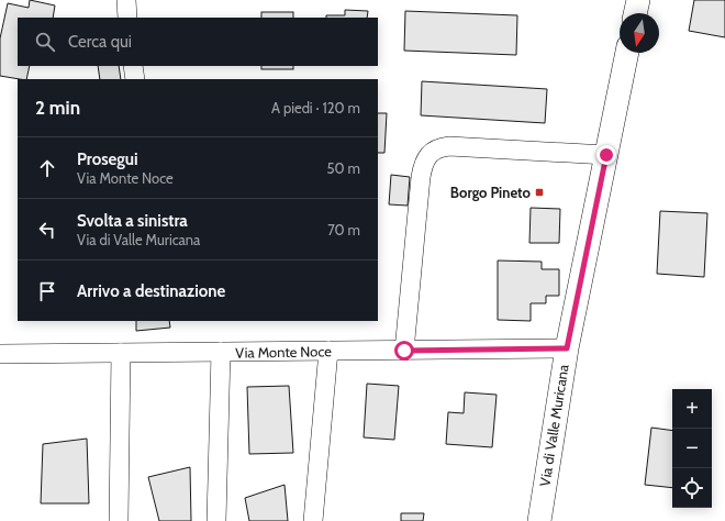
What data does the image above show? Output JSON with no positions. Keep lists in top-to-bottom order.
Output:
{
  "streets": {
    "street": ["Via Monte Noce", "Via di Valle Muricana"]
  },
  "crossings": [
    ["Via Monte Noce", "Via di Valle Muricana"]
  ],
  "places": {
    "transit": ["Borgo Pineto"]
  },
  "north": "bottom",
  "page": {
    "search": "Cerca qui",
    "heading": ["2 min", "A piedi · 120 m"],
    "list": [
      ["Prosegui", "Via Monte Noce", "50 m"],
      ["Svolta a sinistra", "Via di Valle Muricana", "70 m"],
      "Arrivo a destinazione"
    ],
    "map_buttons": ["+", "−"]
  }
}
